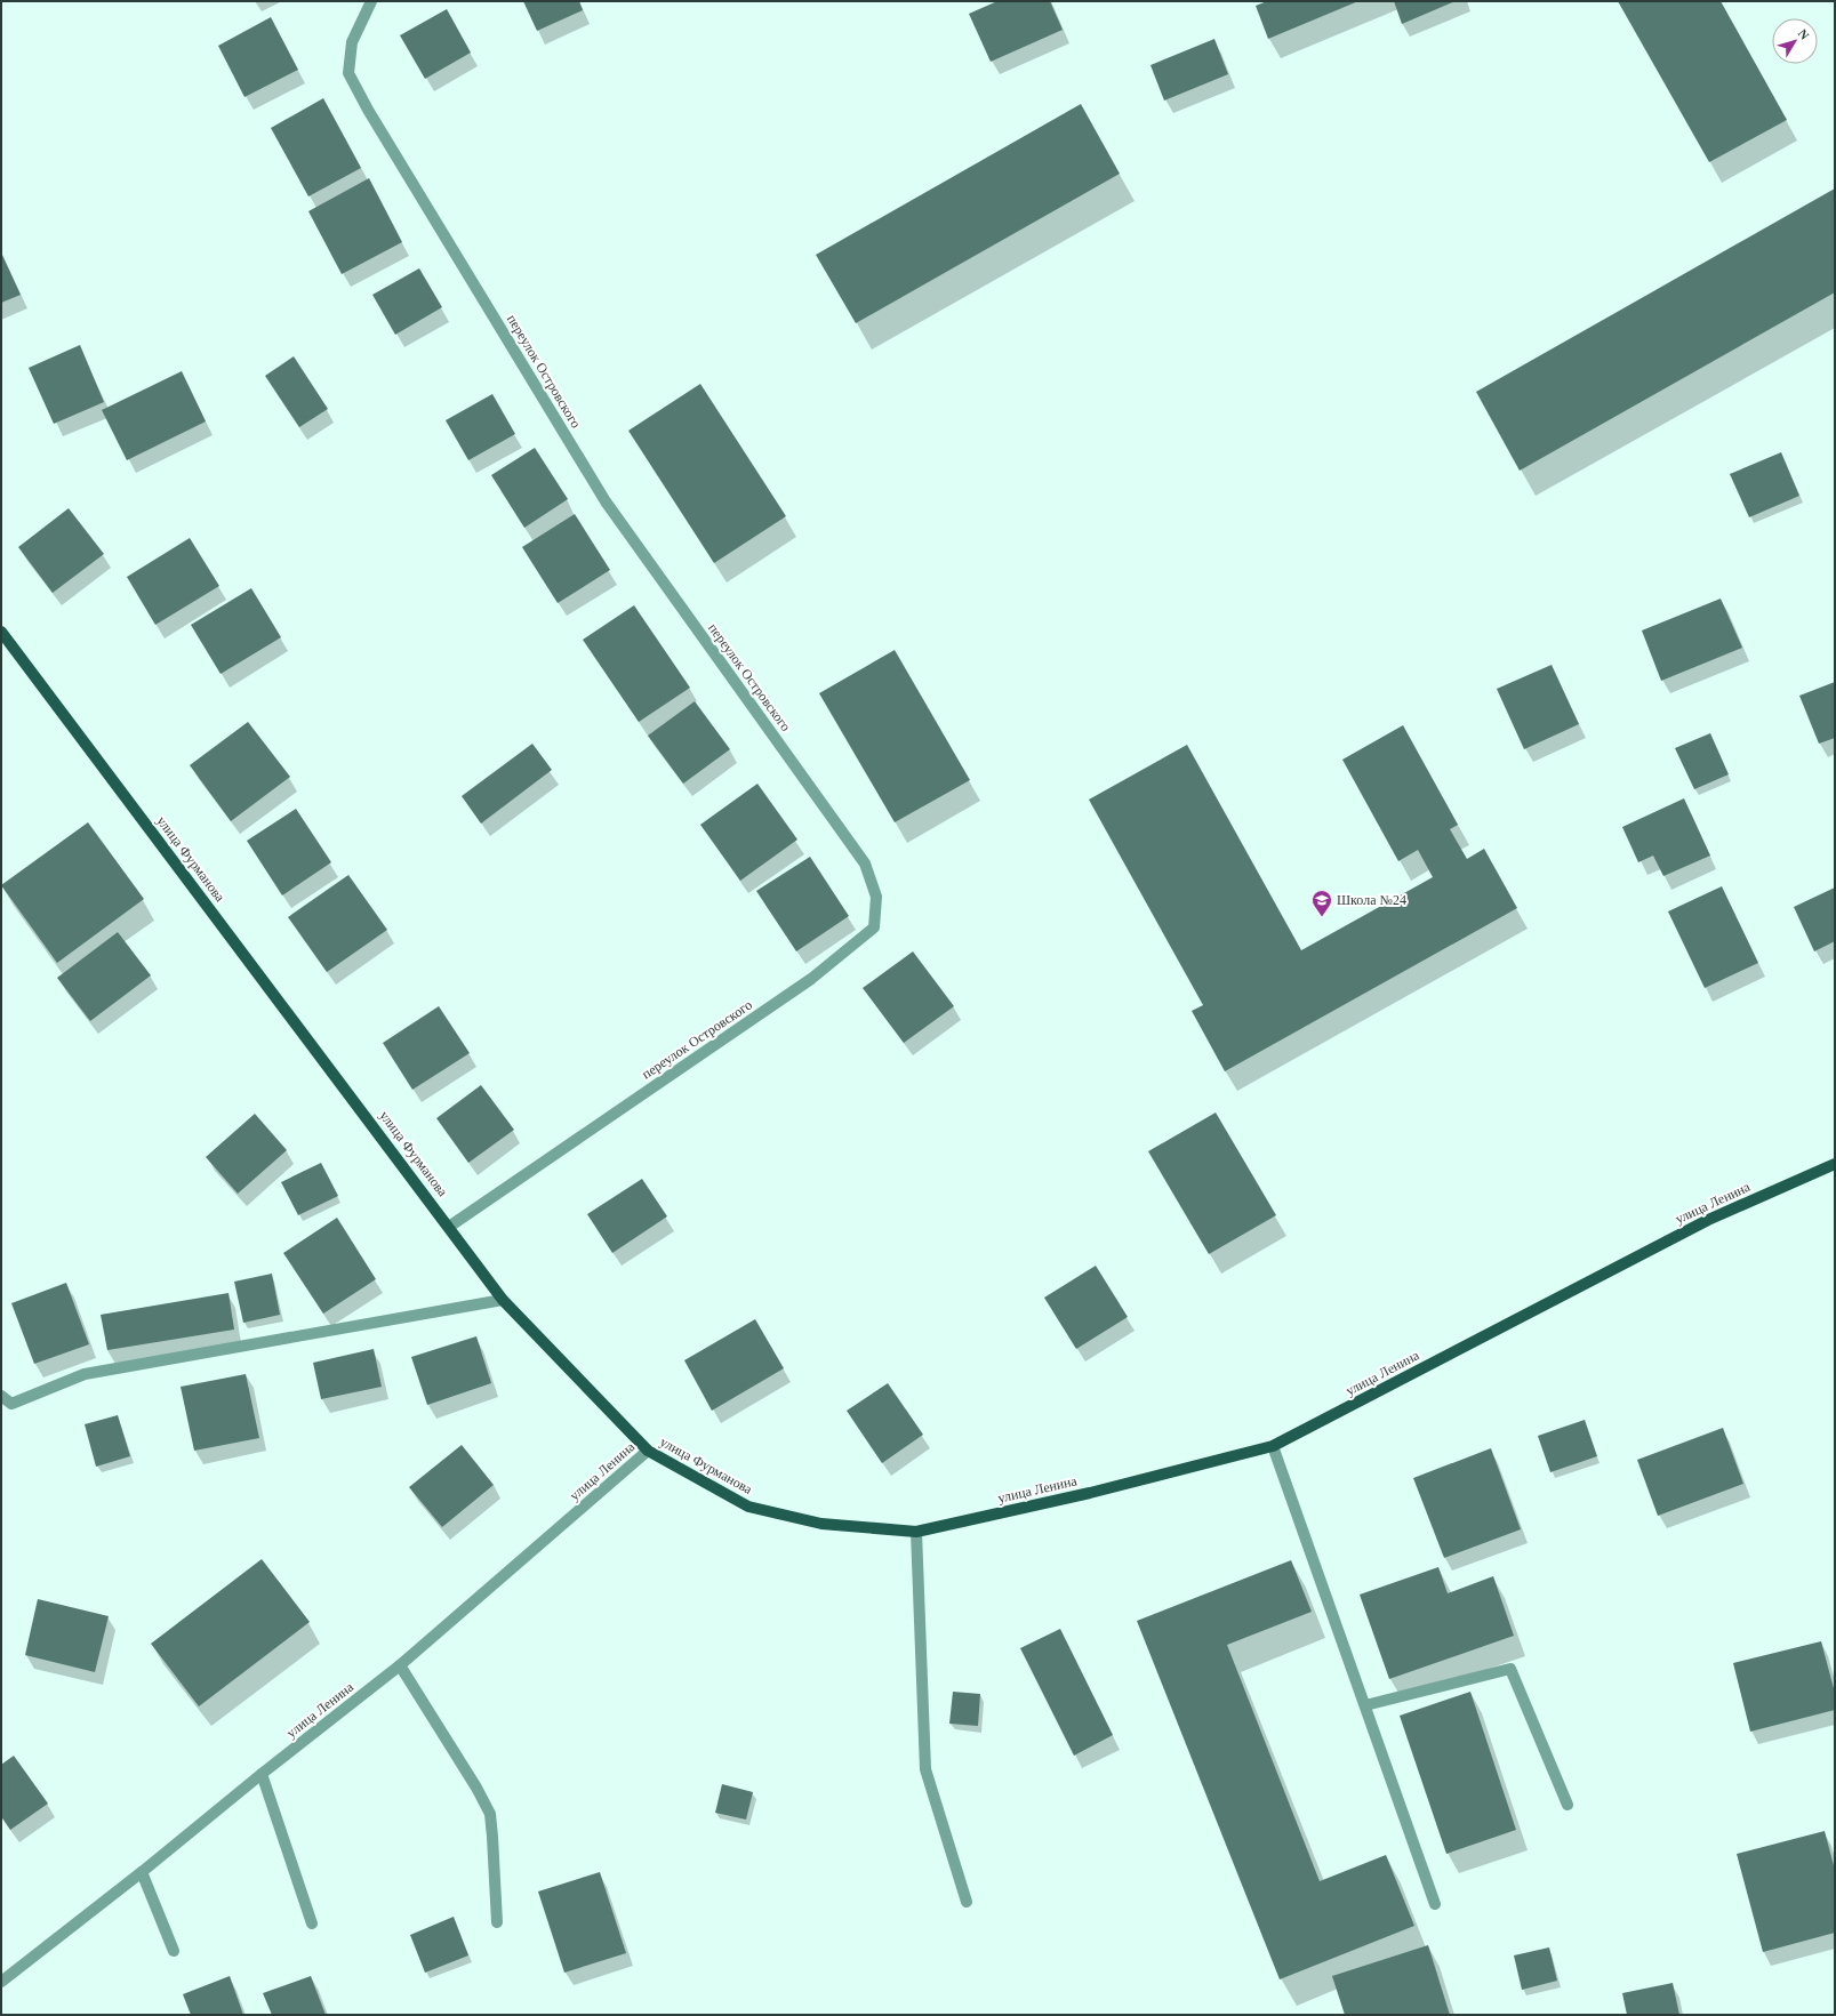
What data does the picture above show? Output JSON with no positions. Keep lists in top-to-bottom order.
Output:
{
  "streets": {
    "main road": ["улица Фурманова", "улица Ленина"],
    "street": ["переулок Островского"]
  },
  "crossings": [
    ["переулок Островского", "улица Фурманова"],
    ["улица Фурманова", "улица Ленина"]
  ],
  "places": {
    "school or university": ["Школа №24"]
  },
  "north": "top right"
}
